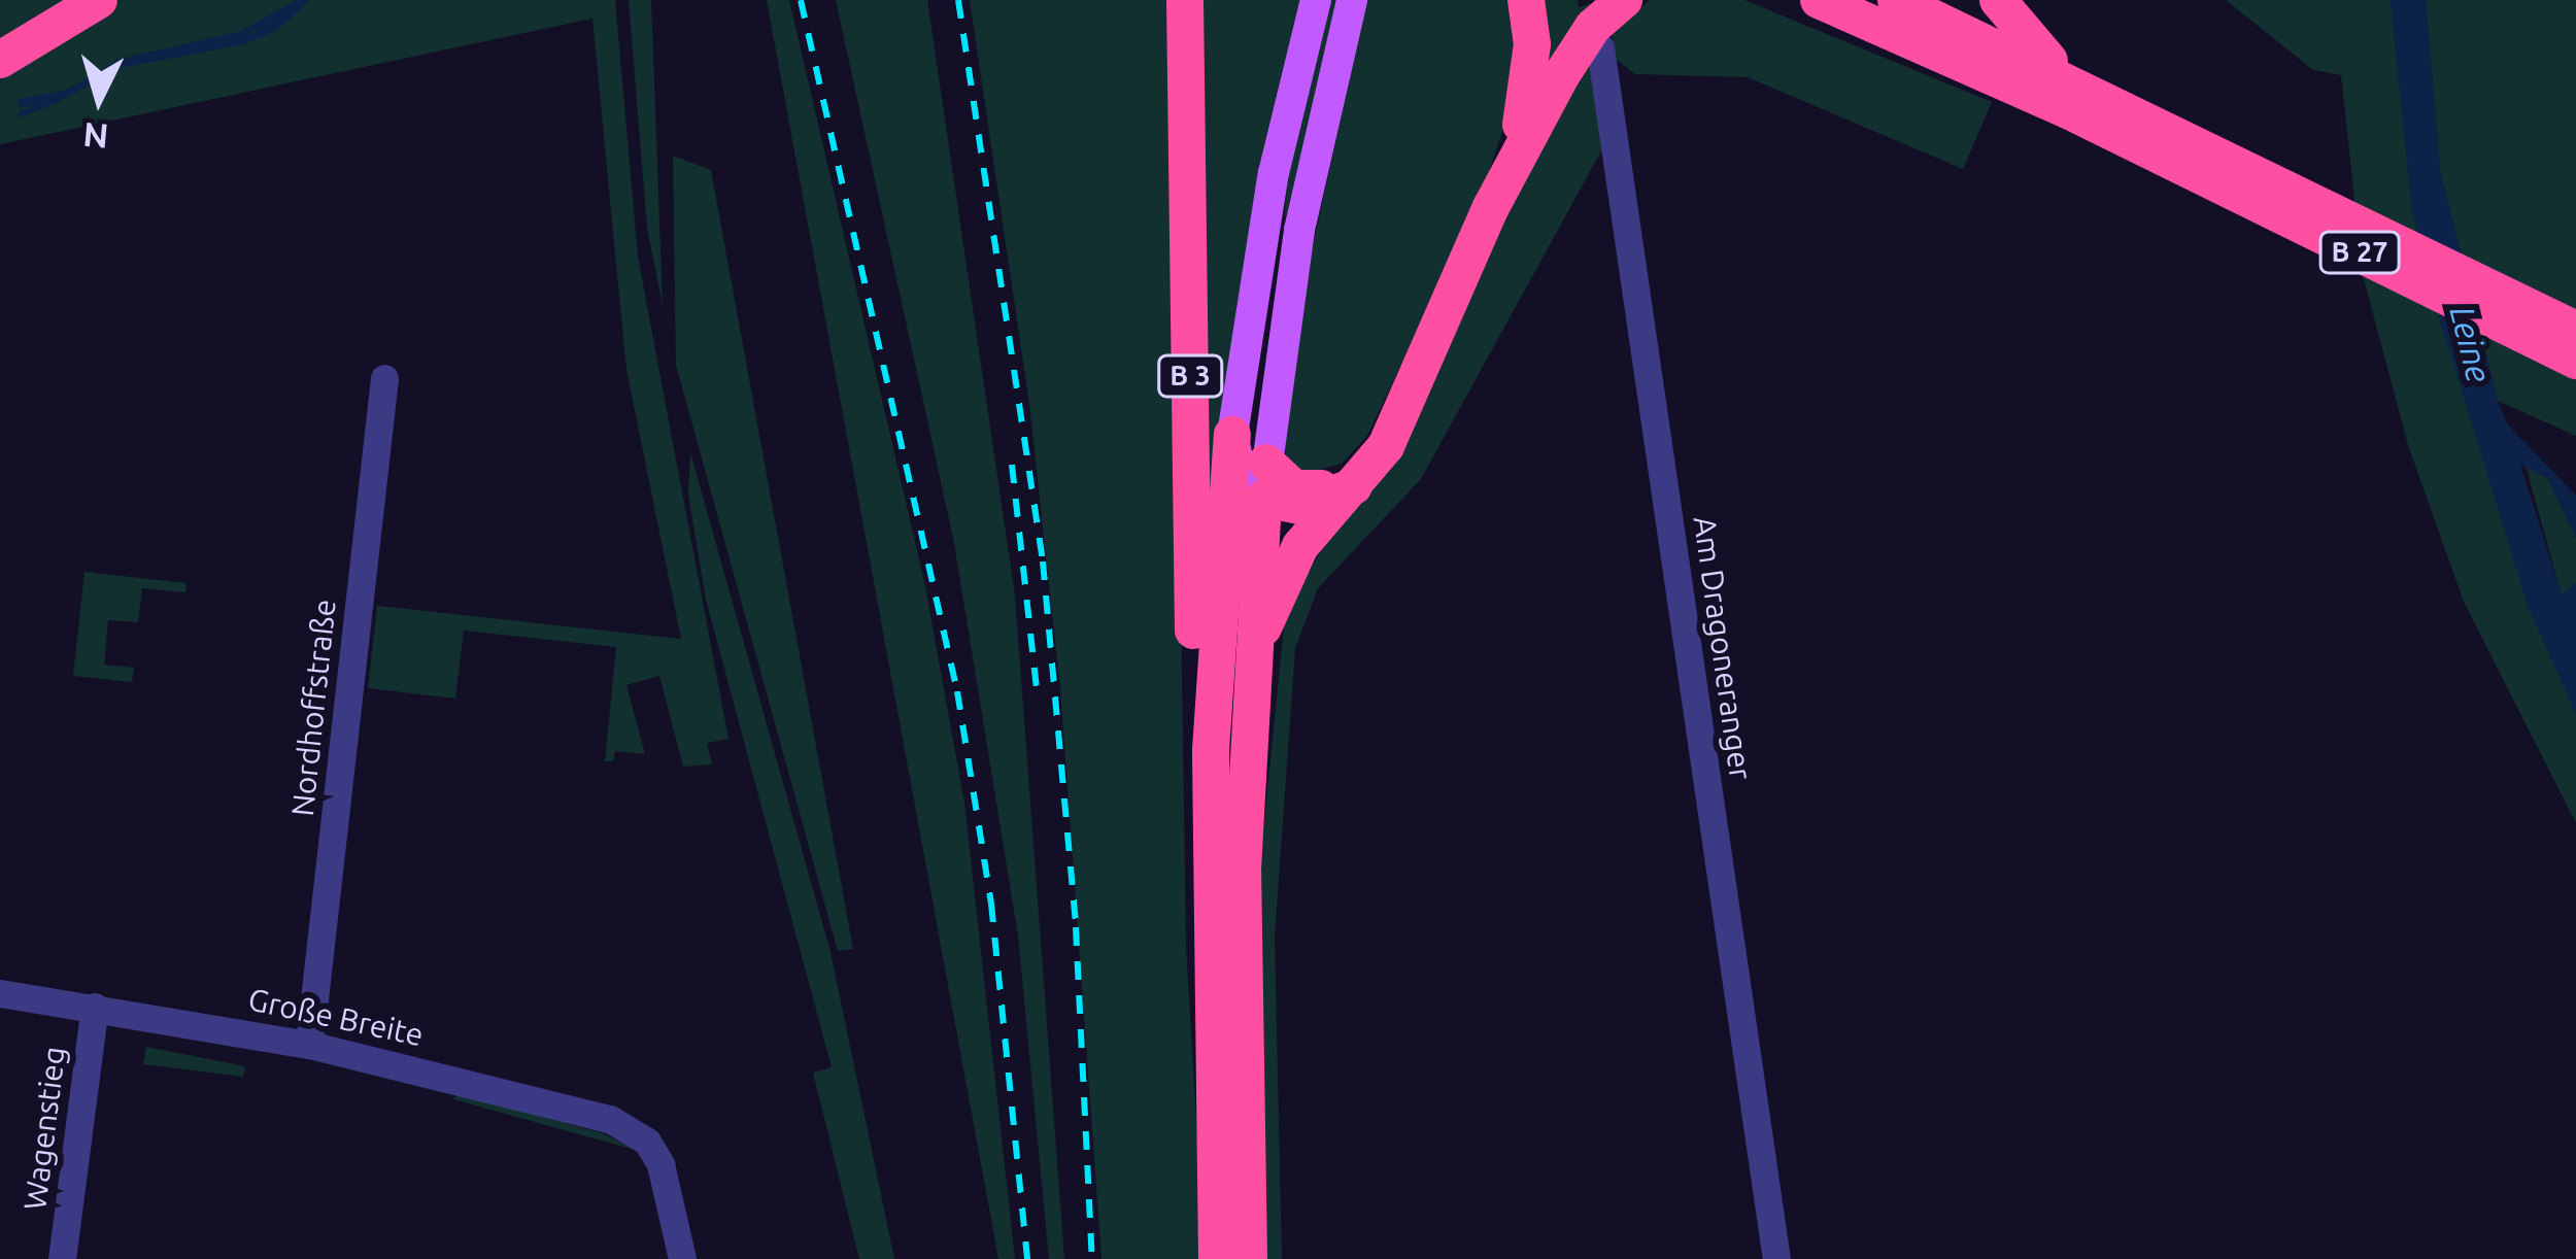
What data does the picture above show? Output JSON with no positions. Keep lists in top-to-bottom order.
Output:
{
  "streets": {
    "highway": ["B 27", "B 3"],
    "street": [
      "Am Dragoneranger",
      "Nordhoffstraße",
      "Große Breite",
      "Wagenstieg"
    ]
  },
  "crossings": [
    ["Nordhoffstraße", "Große Breite"],
    ["Große Breite", "Wagenstieg"]
  ],
  "water": ["Leine"],
  "north": "bottom"
}
